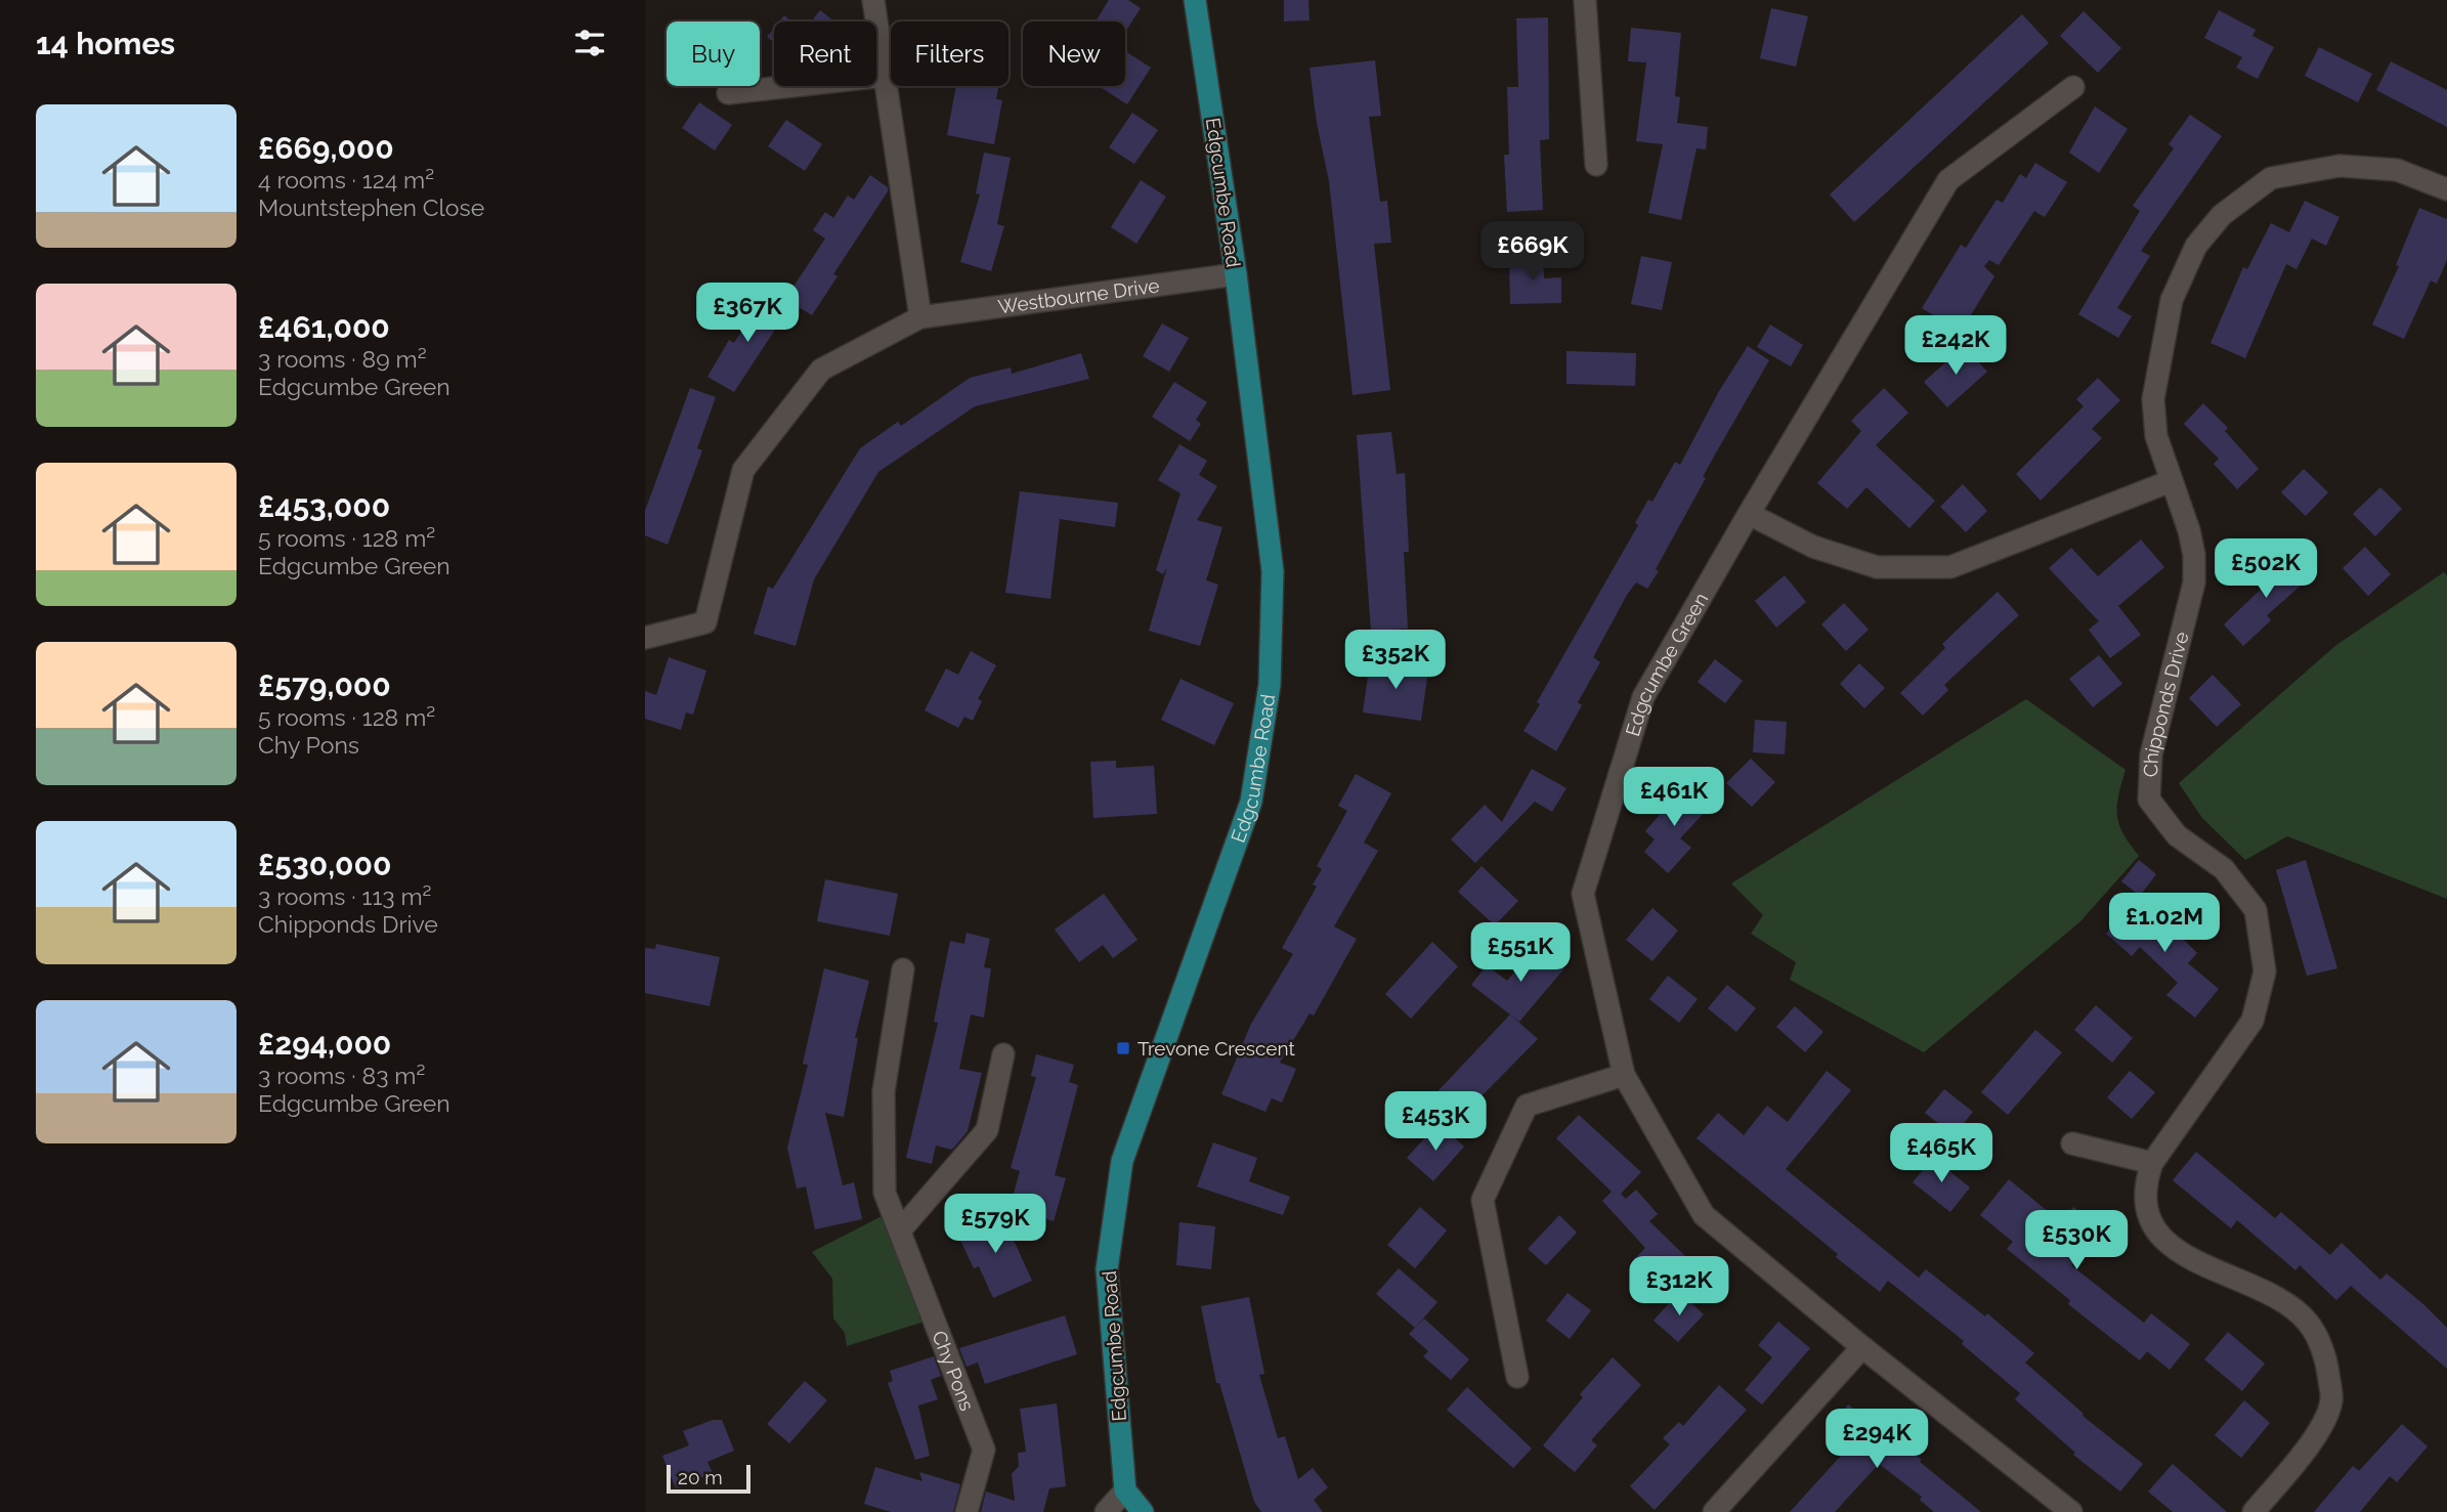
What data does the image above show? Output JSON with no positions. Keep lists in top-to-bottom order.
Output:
{
  "streets": {
    "main road": ["Edgcumbe Road"],
    "street": [
      "Westbourne Drive",
      "Edgcumbe Green",
      "Chipponds Drive",
      "Chy Pons"
    ]
  },
  "crossings": [
    ["Edgcumbe Road", "Westbourne Drive"]
  ],
  "places": {
    "transit": ["Trevone Crescent"]
  },
  "scale_bar": "20 m",
  "page": {
    "heading": "14 homes",
    "chip": [
      "Buy",
      "Rent",
      "Filters",
      "New"
    ],
    "list": [
      {
        "name": "£669,000",
        "note": "4 rooms · 124 m² · Mountstephen Close"
      },
      {
        "name": "£461,000",
        "note": "3 rooms · 89 m² · Edgcumbe Green"
      },
      {
        "name": "£453,000",
        "note": "5 rooms · 128 m² · Edgcumbe Green"
      },
      {
        "name": "£579,000",
        "note": "5 rooms · 128 m² · Chy Pons"
      },
      {
        "name": "£530,000",
        "note": "3 rooms · 113 m² · Chipponds Drive"
      },
      {
        "name": "£294,000",
        "note": "3 rooms · 83 m² · Edgcumbe Green"
      }
    ],
    "price": [
      "£669K",
      "£367K",
      "£242K",
      "£502K",
      "£352K",
      "£461K",
      "£1.02M",
      "£551K",
      "£453K",
      "£465K",
      "£579K",
      "£530K",
      "£312K",
      "£294K"
    ],
    "scale": "20 m"
  }
}
